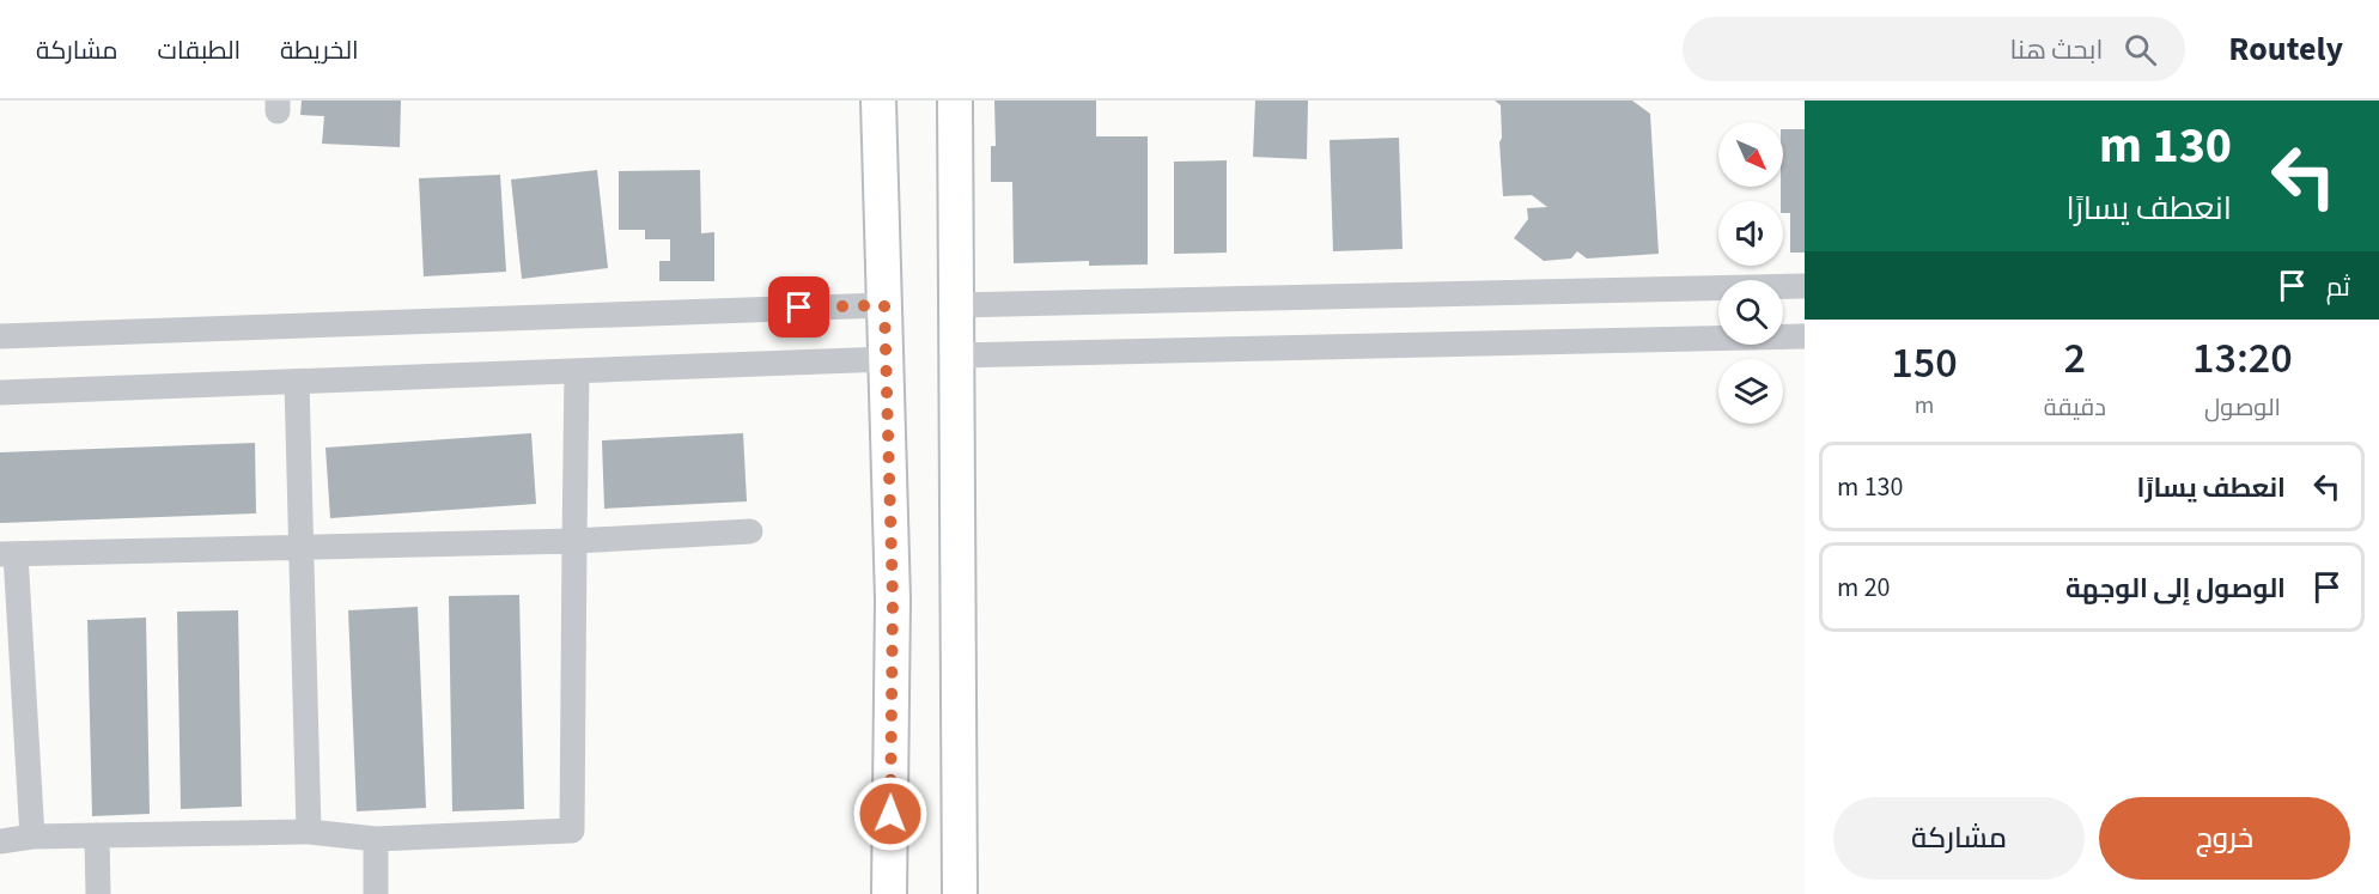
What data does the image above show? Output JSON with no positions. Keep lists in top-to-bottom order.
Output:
{
  "north": "bottom right",
  "page": {
    "header": "Routely",
    "search": "ابحث هنا",
    "nav": ["الخريطة", "الطبقات", "مشاركة"],
    "turn": ["130 m", "انعطف يسارًا"],
    "then": "ثم",
    "eta": [
      "13:20",
      "الوصول",
      "2",
      "دقيقة",
      "150",
      "m"
    ],
    "list": [
      {
        "name": "انعطف يسارًا",
        "value": "130 m"
      },
      {
        "name": "الوصول إلى الوجهة",
        "value": "20 m"
      }
    ],
    "buttons": ["خروج", "مشاركة"]
  }
}
